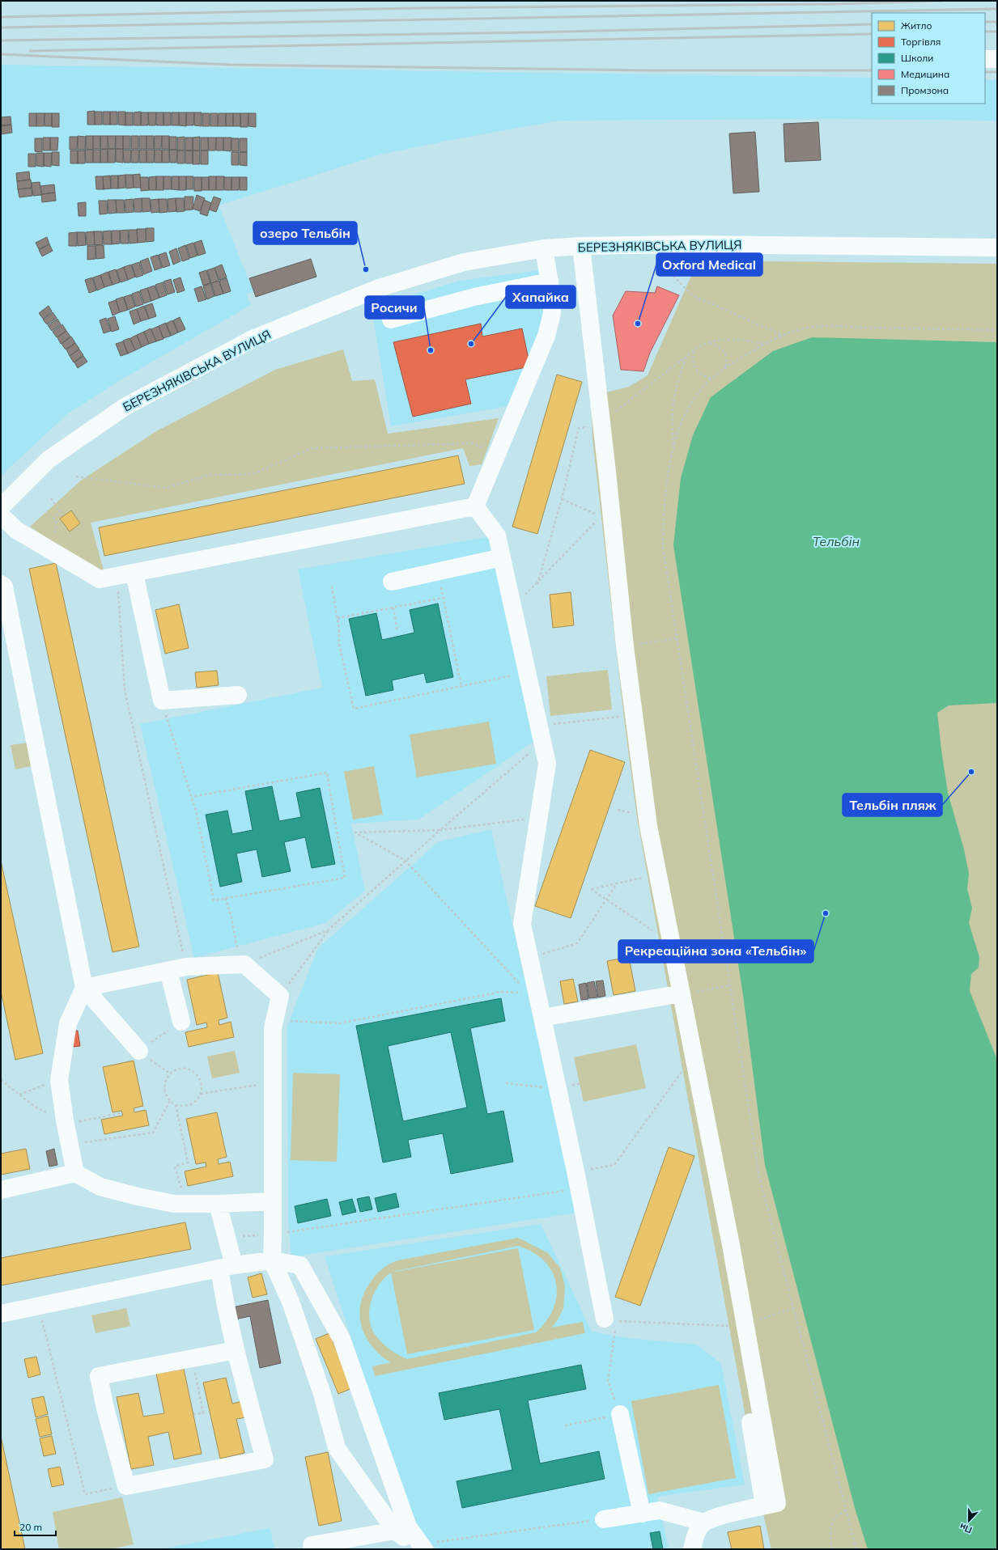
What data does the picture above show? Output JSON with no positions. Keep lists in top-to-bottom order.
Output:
{
  "streets": {
    "street": ["БЕРЕЗНЯКІВСЬКА ВУЛИЦЯ"]
  },
  "water": ["Тельбін"],
  "places": [
    "озеро Тельбін",
    "Oxford Medical",
    "Хапайка",
    "Росичи",
    "Тельбін пляж",
    "Рекреаційна зона «Тельбін»"
  ],
  "legend": [
    "Житло",
    "Торгівля",
    "Школи",
    "Медицина",
    "Промзона"
  ],
  "scale_bar": "20 m",
  "north": "bottom"
}
